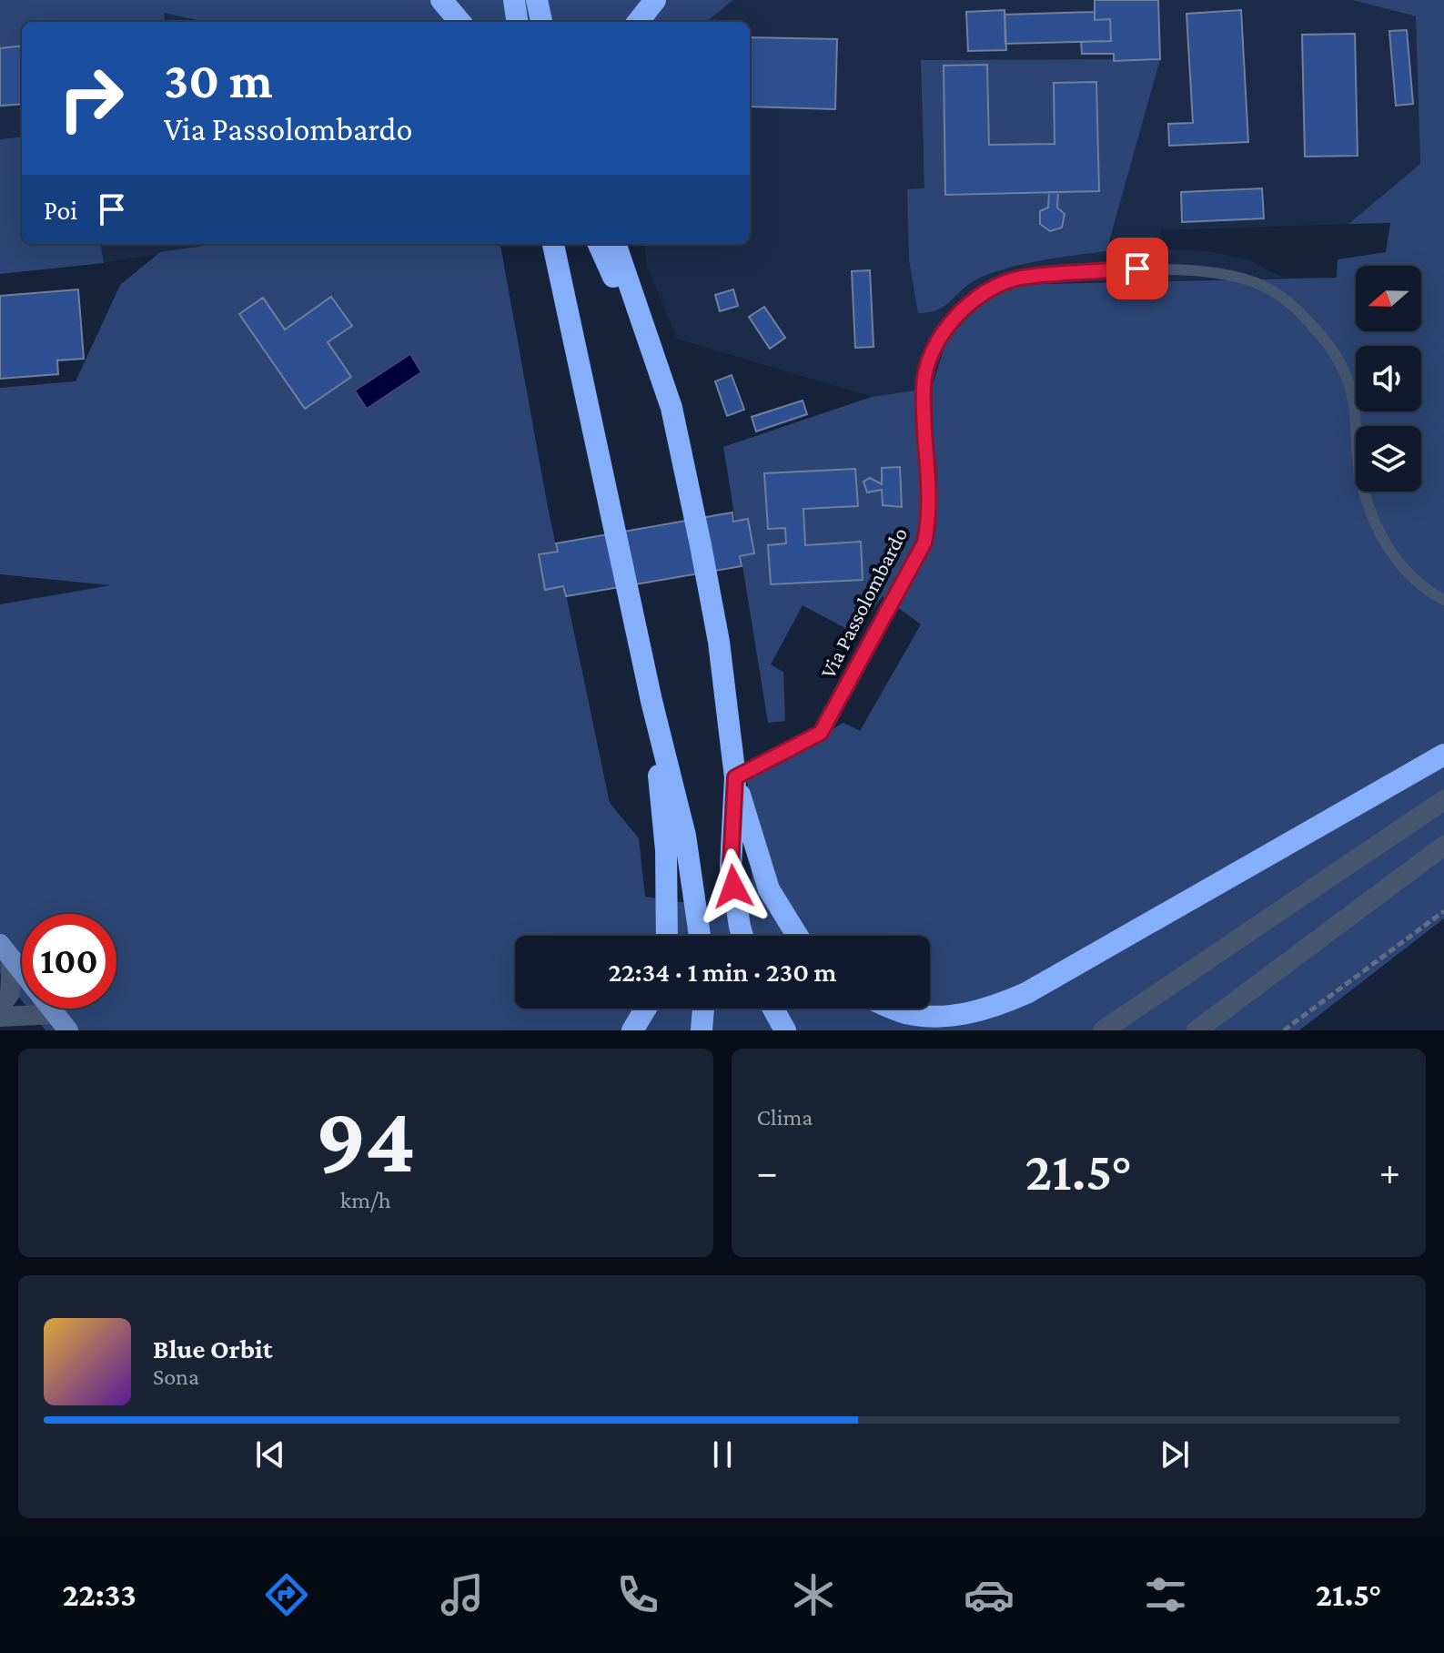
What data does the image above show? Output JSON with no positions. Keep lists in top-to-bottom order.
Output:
{
  "streets": {
    "lane": ["Via Passolombardo"]
  },
  "north": "left",
  "page": {
    "turn": ["30 m", "Via Passolombardo"],
    "then": "Poi",
    "limit": "100",
    "trip": "22:34 · 1 min · 230 m",
    "tile": [
      ["94", "km/h"],
      "Clima"
    ],
    "heat": ["−", "21.5°", "+"],
    "song": ["Blue Orbit", "Sona"],
    "tabs": ["22:33", "21.5°"]
  }
}
